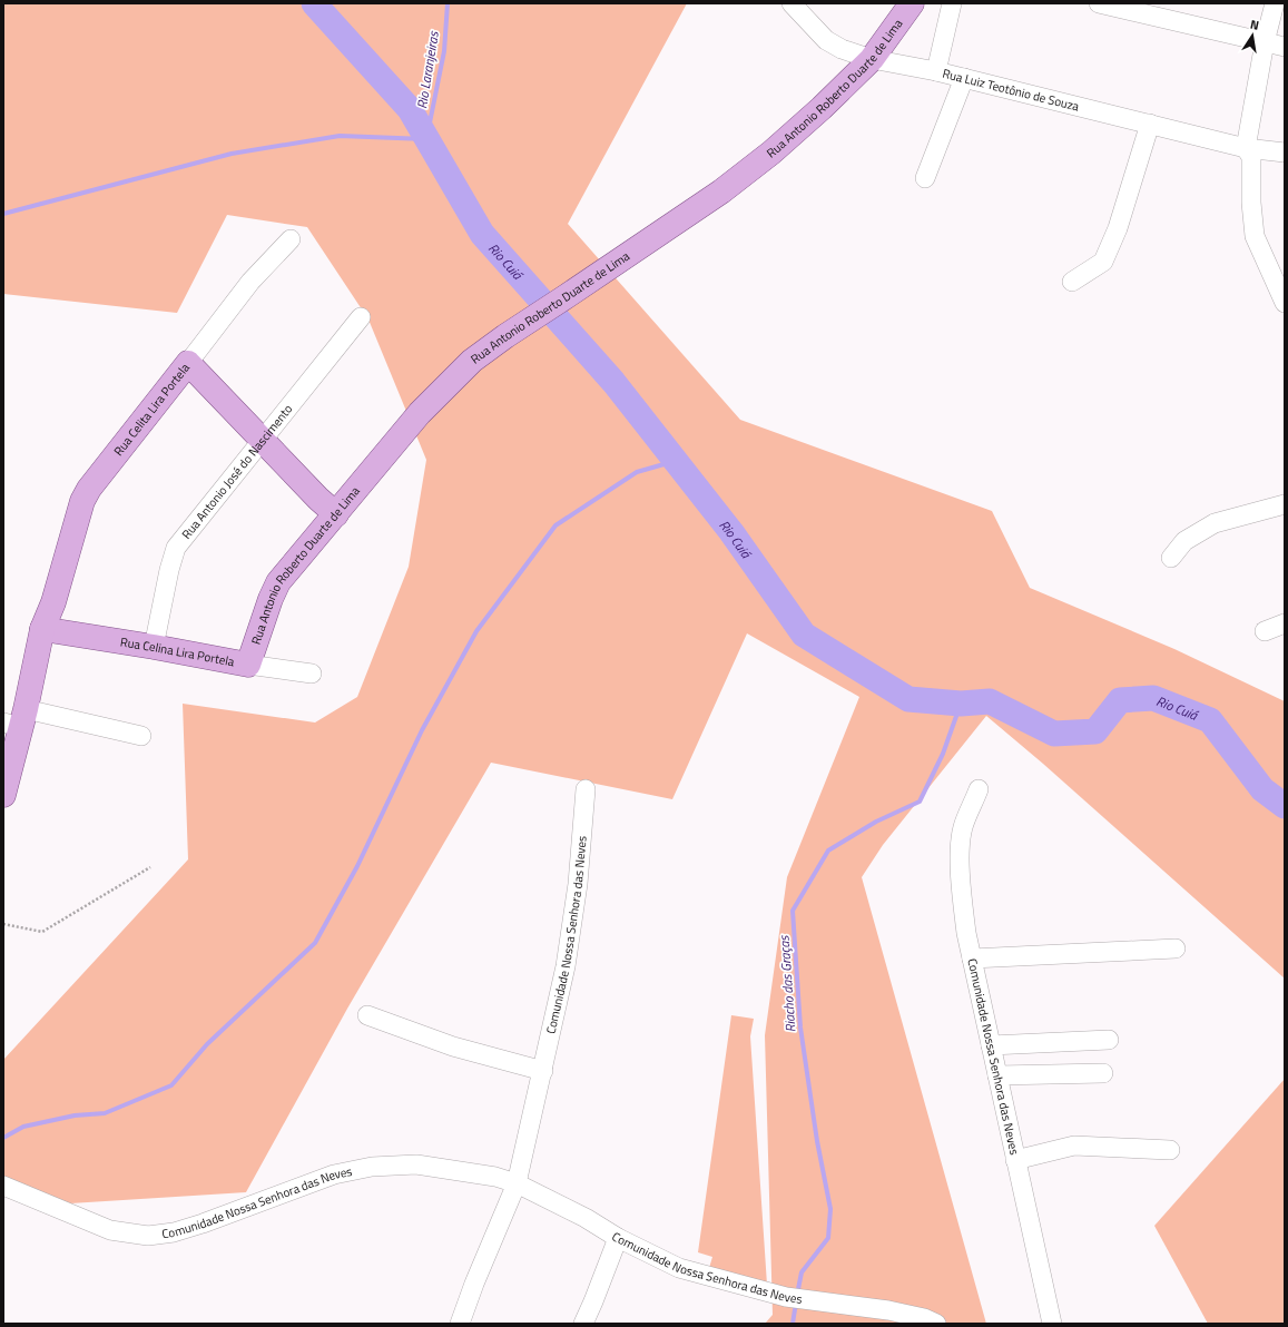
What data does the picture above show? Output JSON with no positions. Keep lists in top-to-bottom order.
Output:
{
  "streets": {
    "main road": ["Rua Antonio Roberto Duarte de Lima", "Rua Celita Lira Portela", "Rua Celina Lira Portela"],
    "street": ["Rua Luiz Teotônio de Souza", "Rua Antonio José do Nascimento", "Comunidade Nossa Senhora das Neves"]
  },
  "crossings": [
    ["Rua Antonio Roberto Duarte de Lima", "Rua Luiz Teotônio de Souza"],
    ["Rua Antonio Roberto Duarte de Lima", "Rua Celina Lira Portela"],
    ["Rua Celita Lira Portela", "Rua Celina Lira Portela"],
    ["Rua Antonio José do Nascimento", "Rua Celina Lira Portela"]
  ],
  "water": ["Rio Laranjeiras", "Rio Cuiá", "Riacho das Graças"],
  "north": "top"
}
